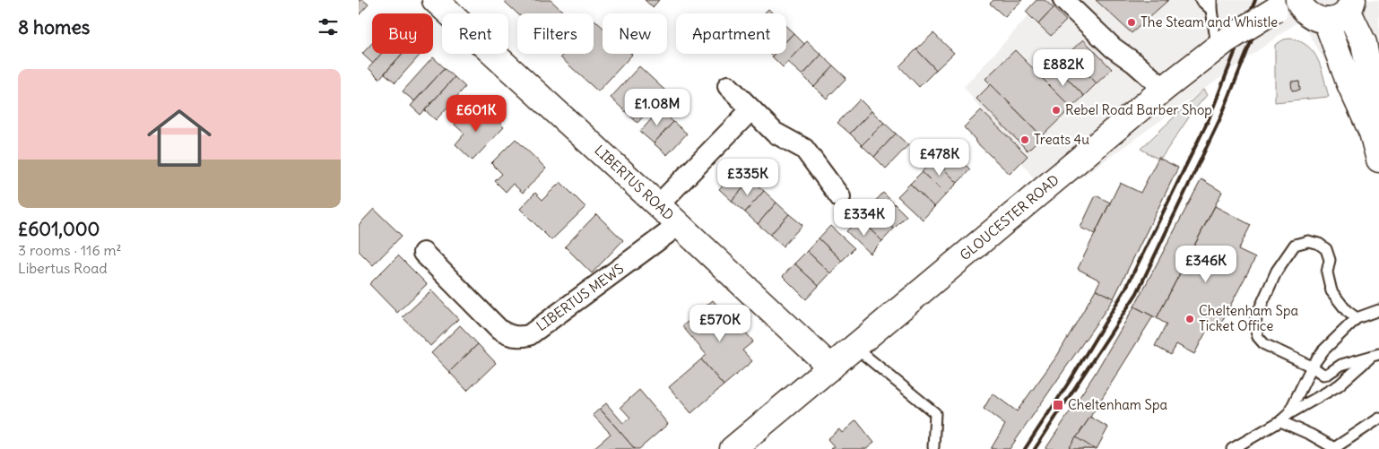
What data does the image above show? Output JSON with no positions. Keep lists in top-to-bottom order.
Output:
{
  "streets": {
    "street": ["LIBERTUS ROAD", "GLOUCESTER ROAD", "LIBERTUS MEWS"]
  },
  "crossings": [
    ["LIBERTUS ROAD", "GLOUCESTER ROAD"],
    ["LIBERTUS ROAD", "LIBERTUS MEWS"]
  ],
  "places": {
    "other": [
      "The Steam and Whistle",
      "Rebel Road Barber Shop",
      "Treats 4u",
      "Cheltenham Spa Ticket Office"
    ],
    "transit": ["Cheltenham Spa"]
  },
  "page": {
    "heading": "8 homes",
    "chip": [
      "Buy",
      "Rent",
      "Filters",
      "New",
      "Apartment"
    ],
    "price": [
      "£882K",
      "£1.08M",
      "£601K",
      "£478K",
      "£335K",
      "£334K",
      "£346K",
      "£570K"
    ],
    "list": [
      {
        "name": "£601,000",
        "note": "3 rooms · 116 m² · Libertus Road"
      }
    ]
  }
}
